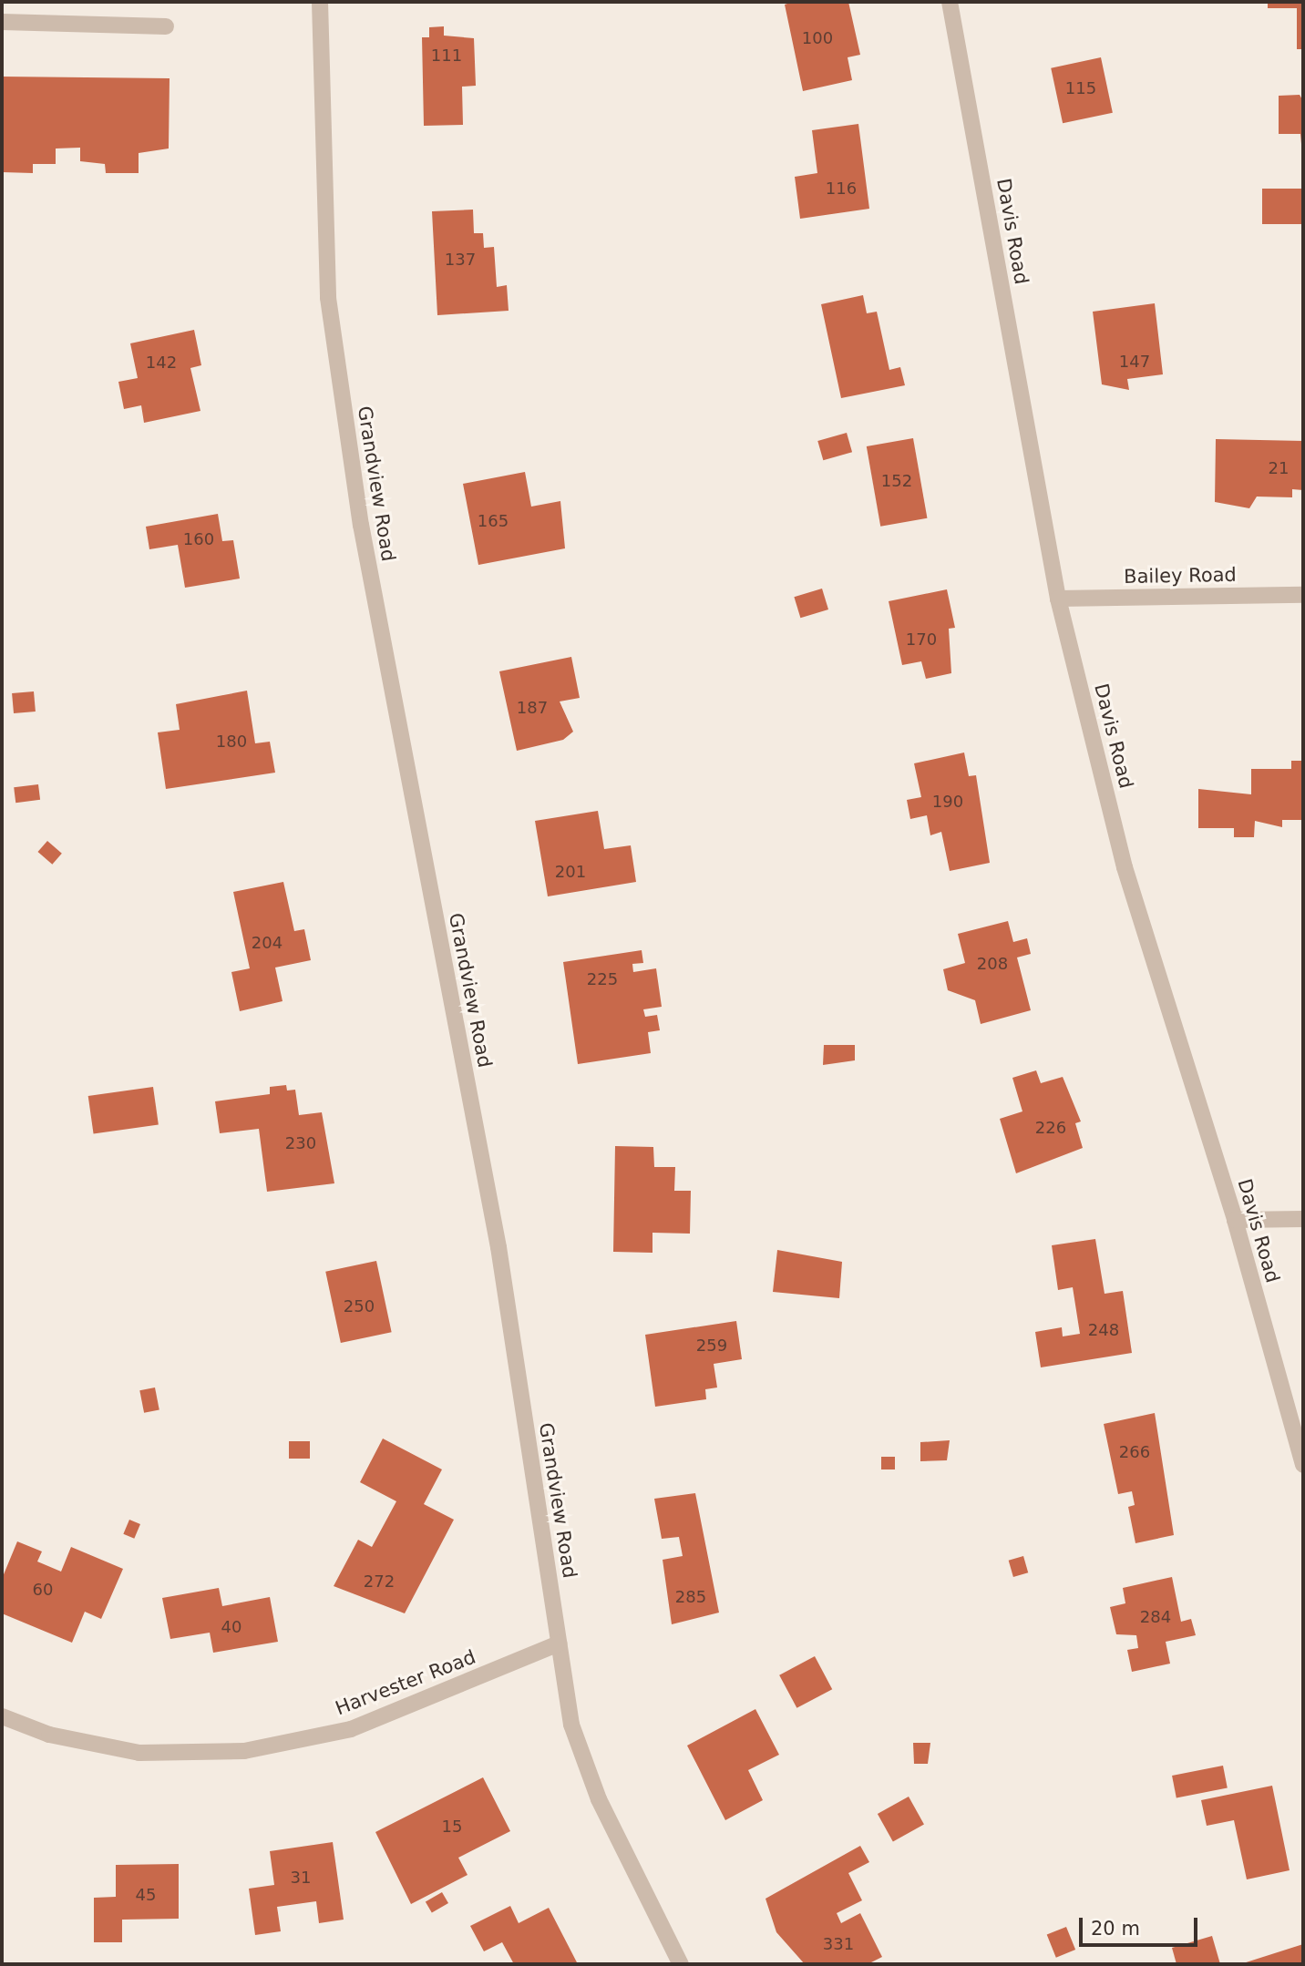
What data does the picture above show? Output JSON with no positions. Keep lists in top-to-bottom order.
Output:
{
  "streets": {
    "street": [
      "Davis Road",
      "Grandview Road",
      "Bailey Road",
      "Harvester Road"
    ]
  },
  "crossings": [
    ["Davis Road", "Bailey Road"],
    ["Grandview Road", "Harvester Road"]
  ],
  "house_numbers": [
    "100",
    "111",
    "115",
    "116",
    "137",
    "147",
    "142",
    "21",
    "152",
    "165",
    "160",
    "170",
    "187",
    "180",
    "190",
    "201",
    "204",
    "208",
    "225",
    "226",
    "230",
    "250",
    "248",
    "259",
    "266",
    "272",
    "60",
    "285",
    "284",
    "40",
    "15",
    "31",
    "45",
    "331"
  ],
  "scale_bar": "20 m"
}
